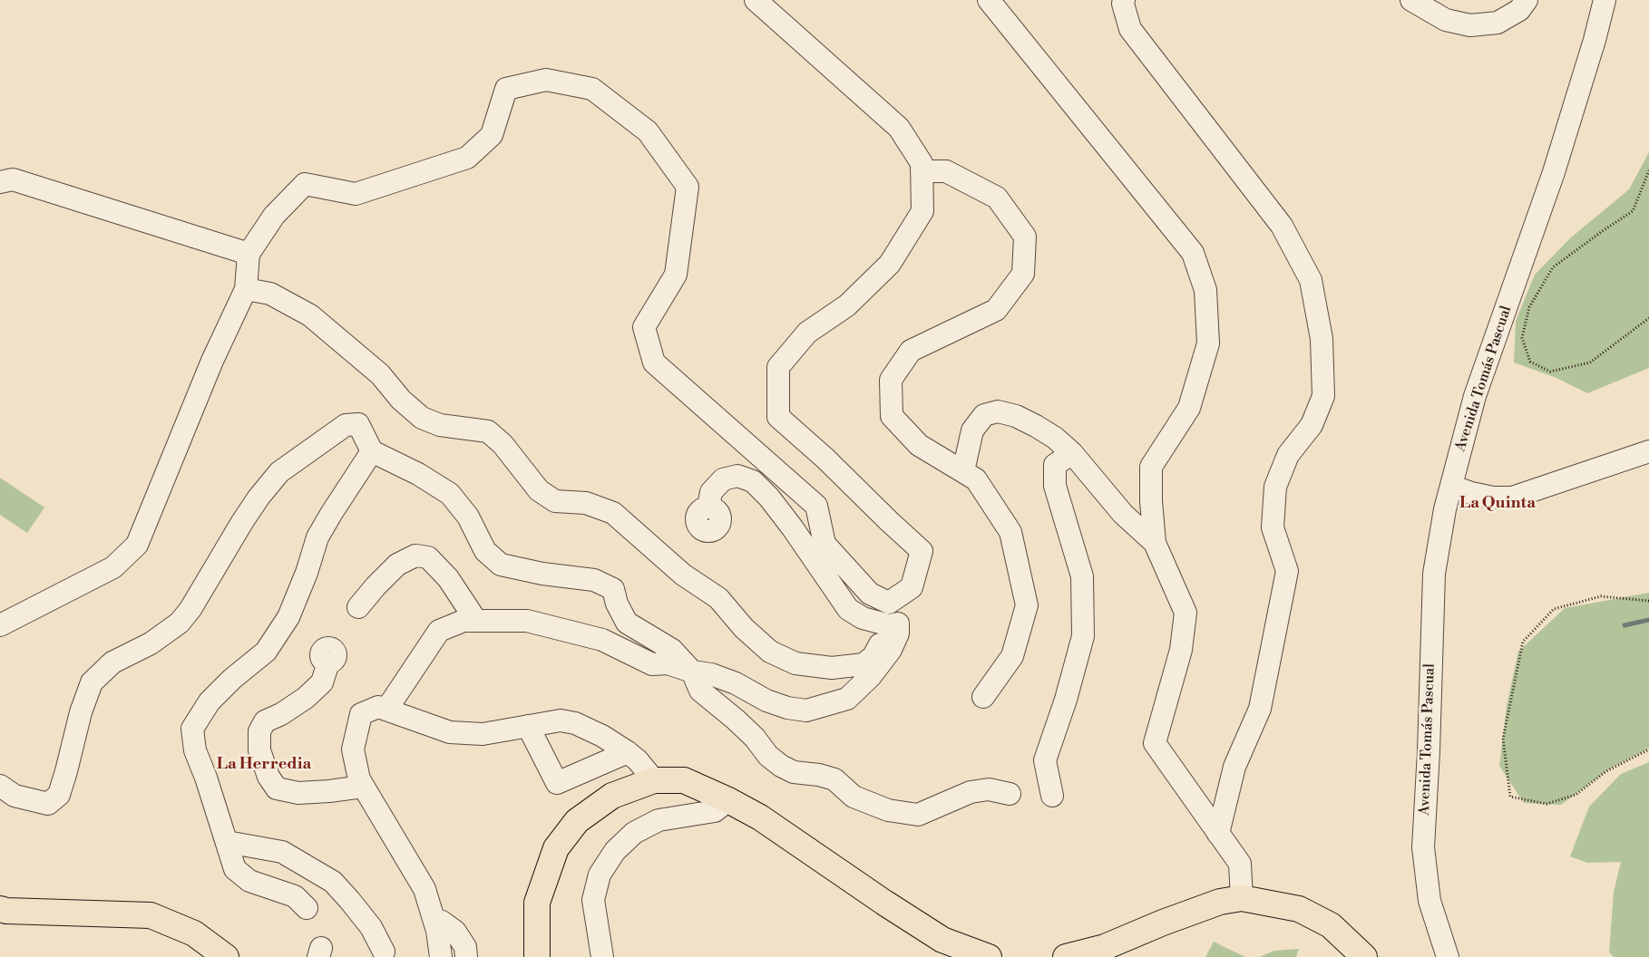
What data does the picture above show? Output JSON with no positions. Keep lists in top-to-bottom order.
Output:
{
  "streets": {
    "street": ["Avenida Tomás Pascual"]
  },
  "districts": ["La Quinta", "La Herredia"]
}
